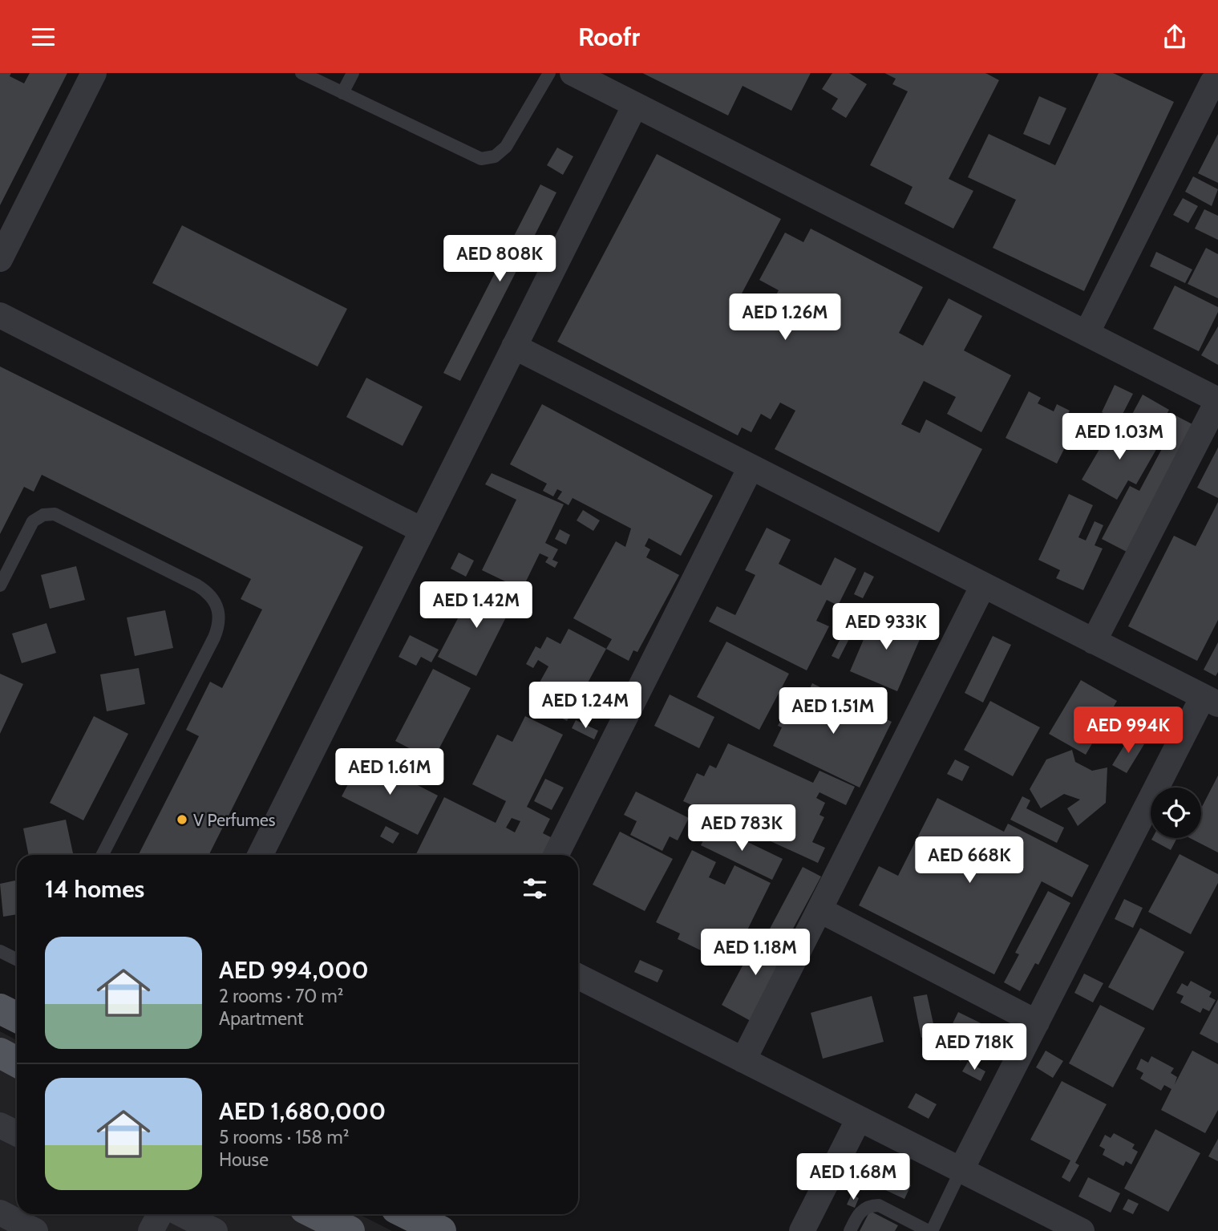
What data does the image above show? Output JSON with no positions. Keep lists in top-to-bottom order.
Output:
{
  "places": ["V Perfumes"],
  "page": {
    "header": "Roofr",
    "price": [
      "AED 808K",
      "AED 1.26M",
      "AED 1.03M",
      "AED 1.42M",
      "AED 933K",
      "AED 1.24M",
      "AED 1.51M",
      "AED 994K",
      "AED 1.61M",
      "AED 783K",
      "AED 668K",
      "AED 1.18M",
      "AED 718K",
      "AED 1.68M"
    ],
    "heading": "14 homes",
    "list": [
      {
        "name": "AED 994,000",
        "note": "2 rooms · 70 m² · Apartment"
      },
      {
        "name": "AED 1,680,000",
        "note": "5 rooms · 158 m² · House"
      }
    ]
  }
}
